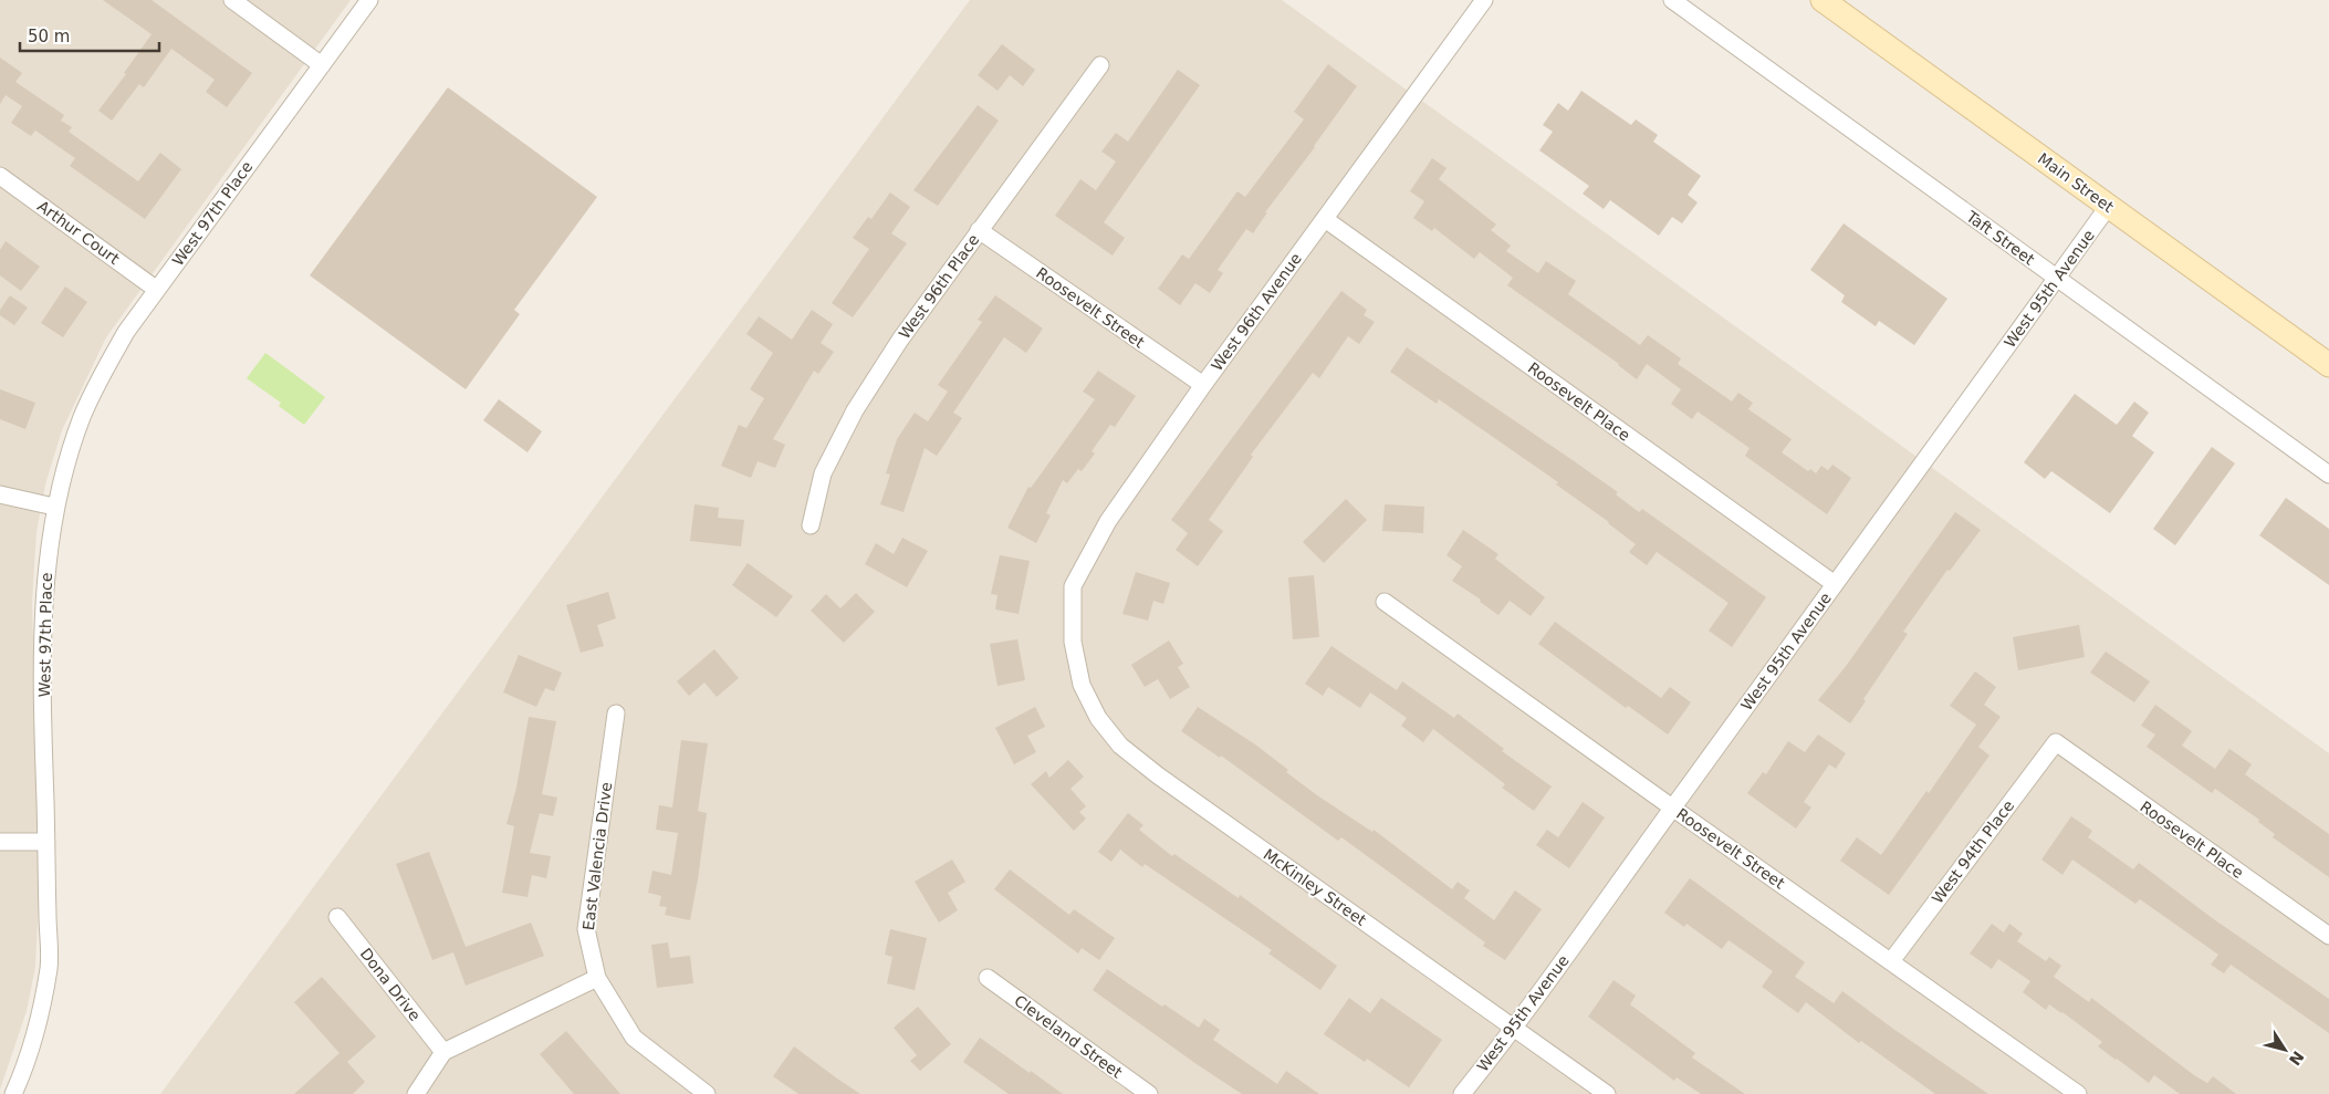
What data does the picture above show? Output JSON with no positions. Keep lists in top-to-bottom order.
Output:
{
  "streets": {
    "main road": ["Main Street"],
    "street": [
      "West 97th Place",
      "Arthur Court",
      "Taft Street",
      "West 96th Place",
      "West 95th Avenue",
      "Roosevelt Street",
      "West 96th Avenue",
      "Roosevelt Place",
      "West 94th Place",
      "East Valencia Drive",
      "McKinley Street",
      "Dona Drive",
      "Cleveland Street"
    ]
  },
  "crossings": [
    ["Main Street", "West 95th Avenue"],
    ["West 97th Place", "Arthur Court"],
    ["Taft Street", "West 95th Avenue"],
    ["West 96th Place", "Roosevelt Street"],
    ["West 95th Avenue", "Roosevelt Street"],
    ["West 95th Avenue", "Roosevelt Place"],
    ["West 95th Avenue", "McKinley Street"],
    ["Roosevelt Street", "West 96th Avenue"],
    ["Roosevelt Street", "West 94th Place"],
    ["West 96th Avenue", "Roosevelt Place"],
    ["West 96th Avenue", "McKinley Street"],
    ["Roosevelt Place", "West 94th Place"]
  ],
  "scale_bar": "50 m",
  "north": "bottom right"
}
